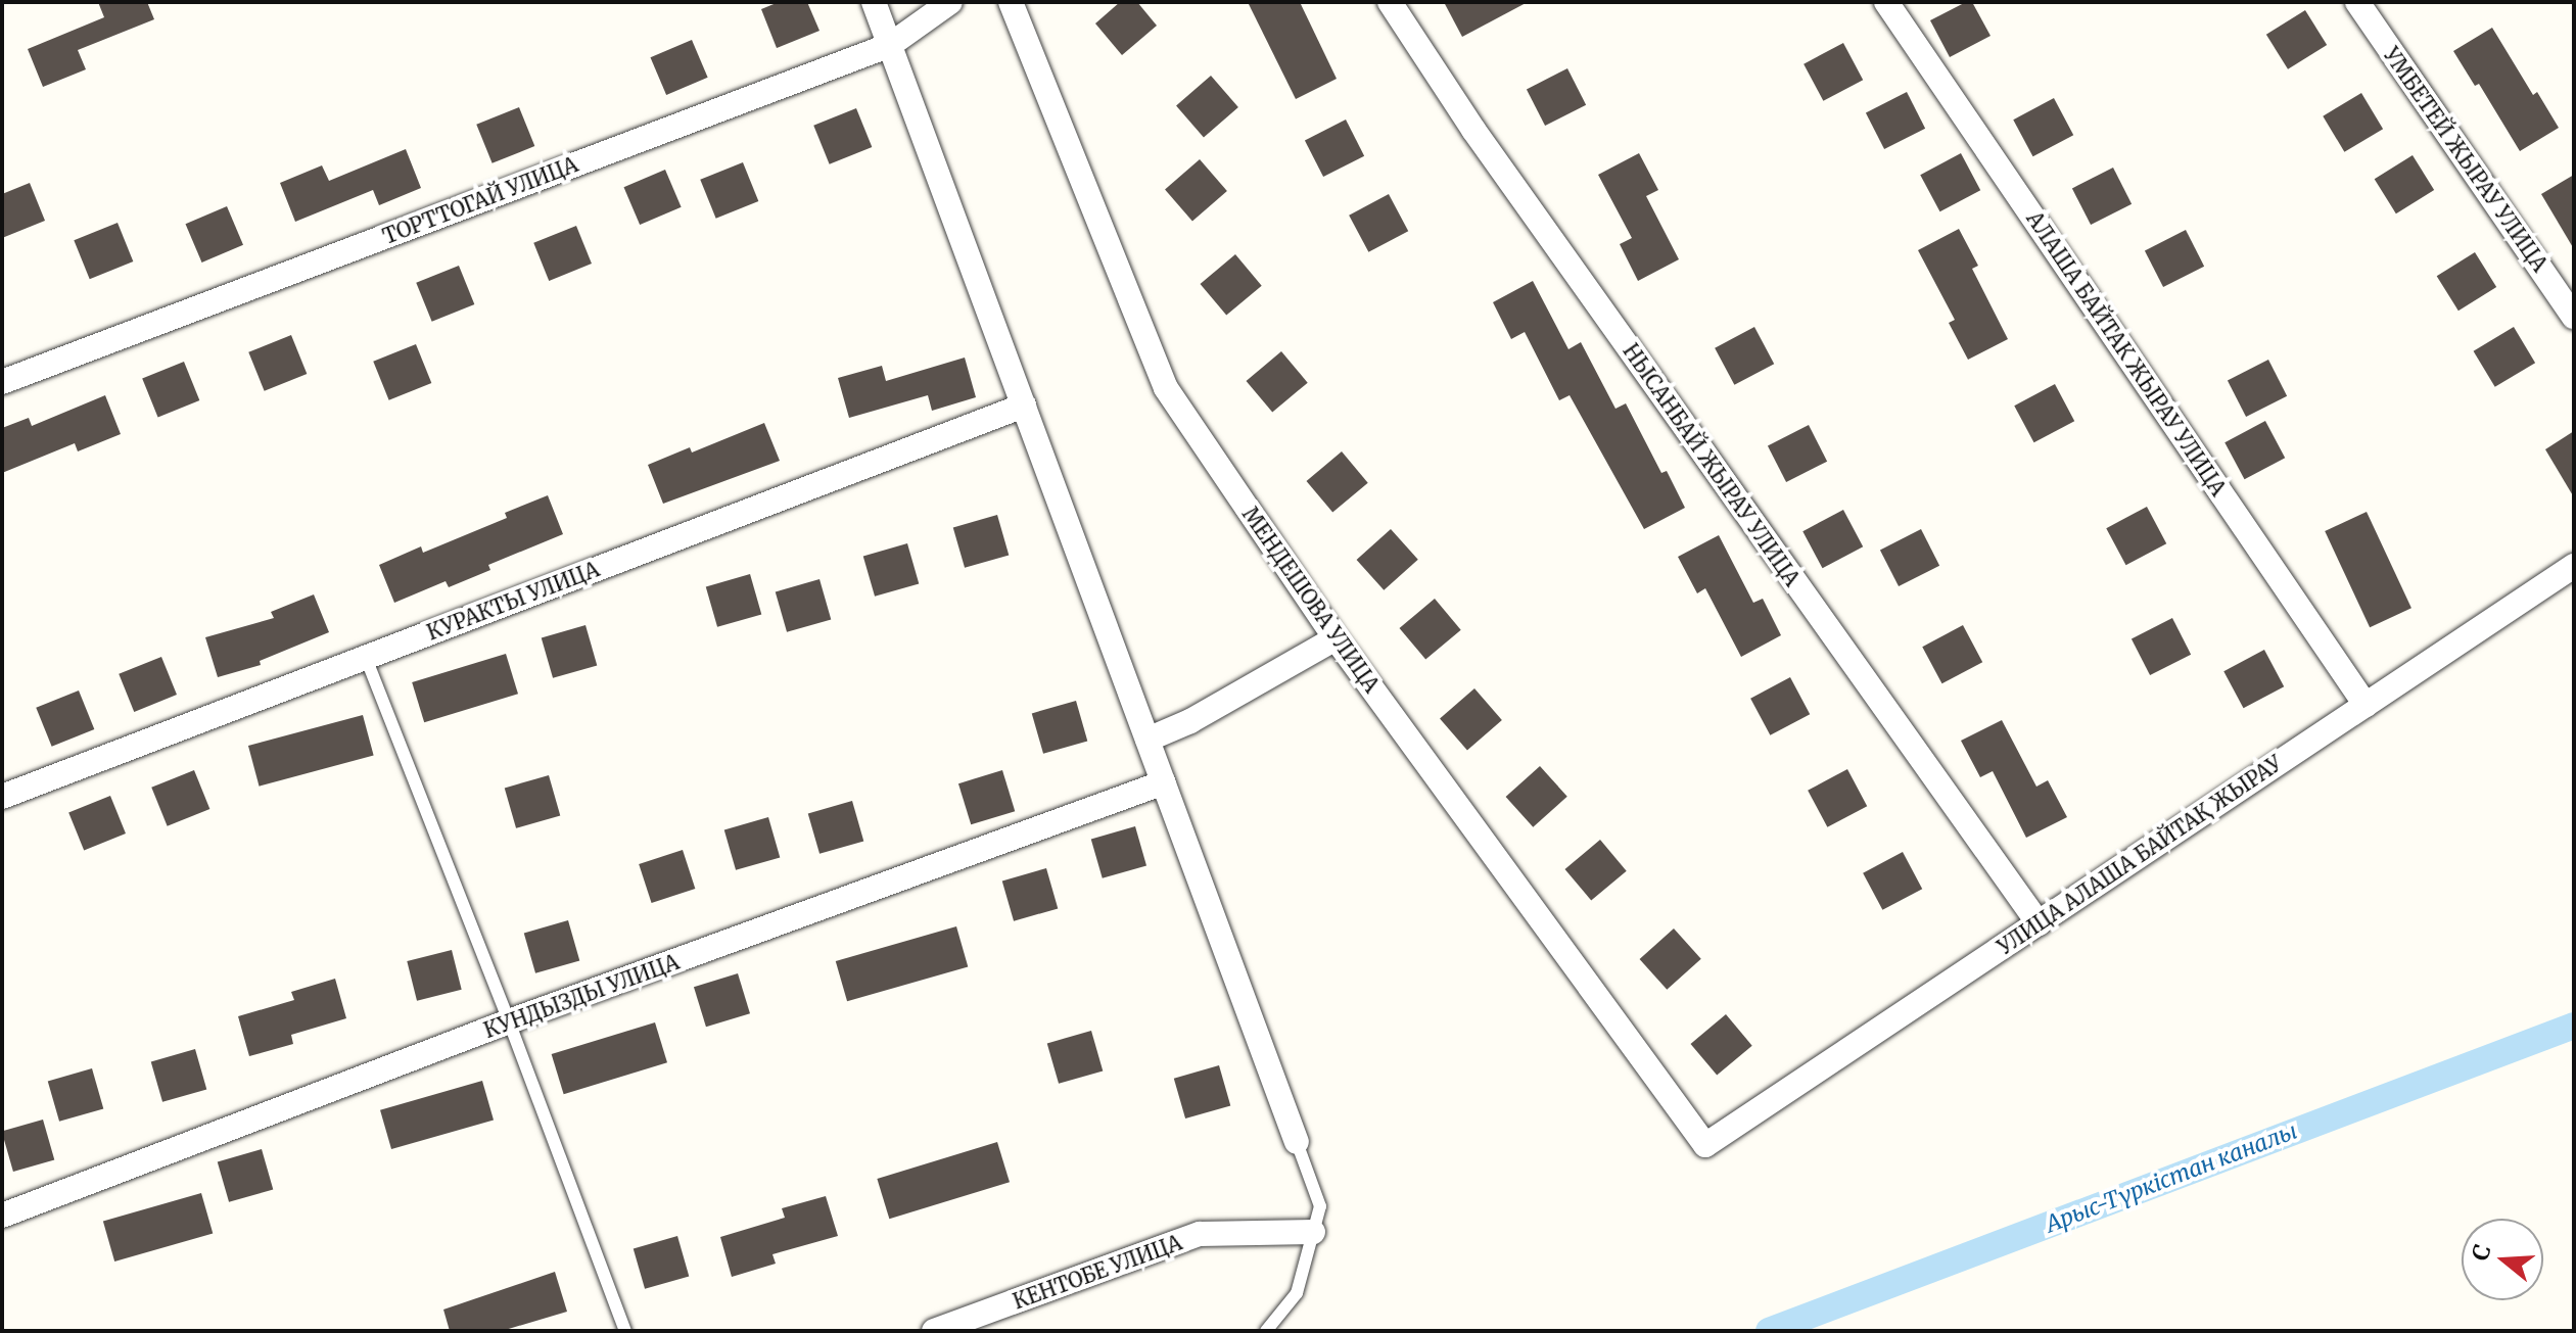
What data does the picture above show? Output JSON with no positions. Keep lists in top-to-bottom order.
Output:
{
  "streets": {
    "street": [
      "УМБЕТЕЙ ЖЫРАУ УЛИЦА",
      "ТОРТТОГАЙ УЛИЦА",
      "АЛАША БАЙТАК ЖЫРАУ УЛИЦА",
      "НЫСАНБАЙ ЖЫРАУ УЛИЦА",
      "МЕНДЕШОВА УЛИЦА",
      "КУРАКТЫ УЛИЦА",
      "УЛИЦА АЛАША БАЙТАҚ ЖЫРАУ",
      "КУНДЫЗДЫ УЛИЦА",
      "КЕНТОБЕ УЛИЦА"
    ]
  },
  "crossings": [
    ["АЛАША БАЙТАК ЖЫРАУ УЛИЦА", "УЛИЦА АЛАША БАЙТАҚ ЖЫРАУ"],
    ["НЫСАНБАЙ ЖЫРАУ УЛИЦА", "УЛИЦА АЛАША БАЙТАҚ ЖЫРАУ"],
    ["МЕНДЕШОВА УЛИЦА", "УЛИЦА АЛАША БАЙТАҚ ЖЫРАУ"]
  ],
  "water": ["Арыс-Түркістан каналы"],
  "north": "left"
}
